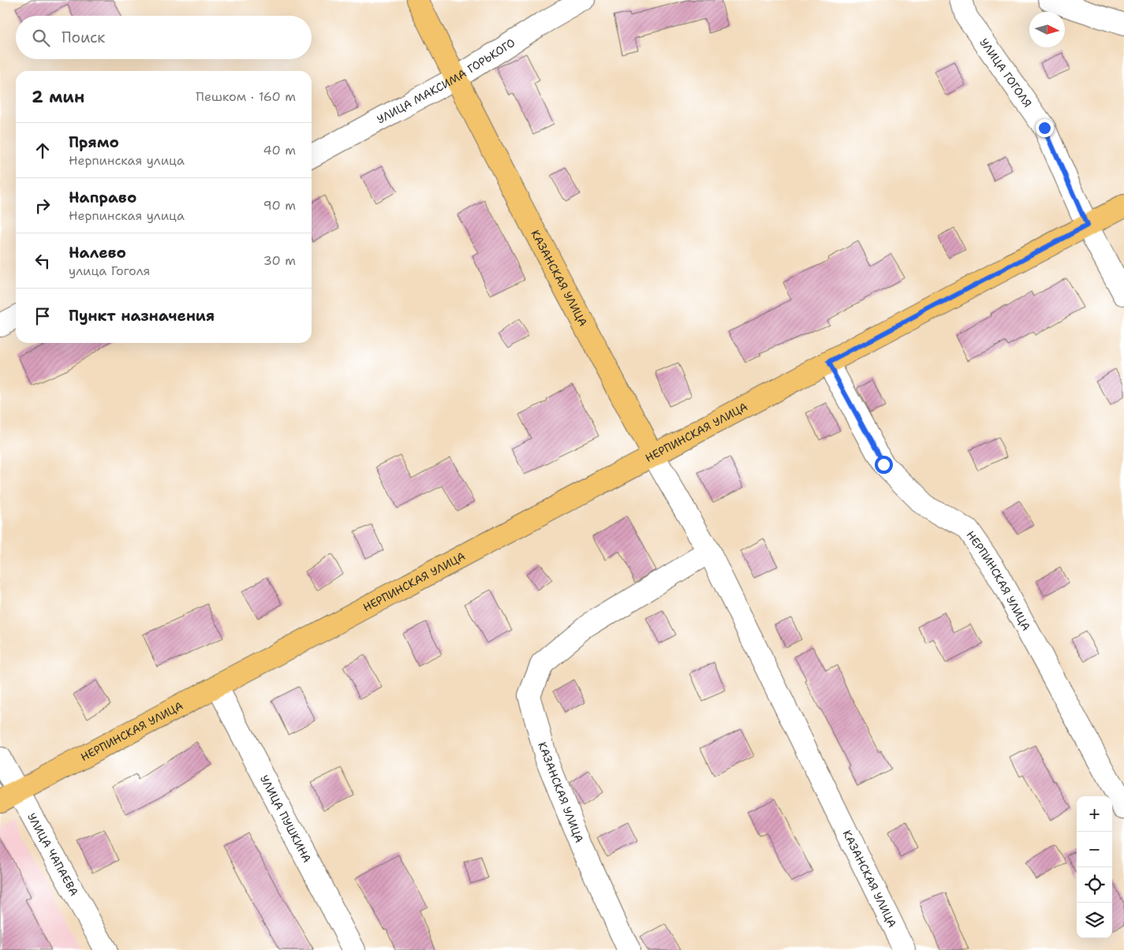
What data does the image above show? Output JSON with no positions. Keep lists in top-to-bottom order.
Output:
{
  "streets": {
    "main road": ["КАЗАНСКАЯ УЛИЦА", "НЕРПИНСКАЯ УЛИЦА"],
    "street": [
      "УЛИЦА ГОГОЛЯ",
      "УЛИЦА МАКСИМА ГОРЬКОГО",
      "УЛИЦА ПУШКИНА",
      "УЛИЦА ЧАПАЕВА"
    ]
  },
  "crossings": [
    ["УЛИЦА ГОГОЛЯ", "НЕРПИНСКАЯ УЛИЦА"],
    ["УЛИЦА МАКСИМА ГОРЬКОГО", "КАЗАНСКАЯ УЛИЦА"],
    ["КАЗАНСКАЯ УЛИЦА", "НЕРПИНСКАЯ УЛИЦА"],
    ["НЕРПИНСКАЯ УЛИЦА", "УЛИЦА ПУШКИНА"],
    ["НЕРПИНСКАЯ УЛИЦА", "УЛИЦА ЧАПАЕВА"]
  ],
  "north": "right",
  "page": {
    "search": "Поиск",
    "heading": ["2 мин", "Пешком · 160 m"],
    "list": [
      ["Прямо", "Нерпинская улица", "40 m"],
      ["Направо", "Нерпинская улица", "90 m"],
      ["Налево", "улица Гоголя", "30 m"],
      "Пункт назначения"
    ],
    "map_buttons": ["+", "−"]
  }
}
